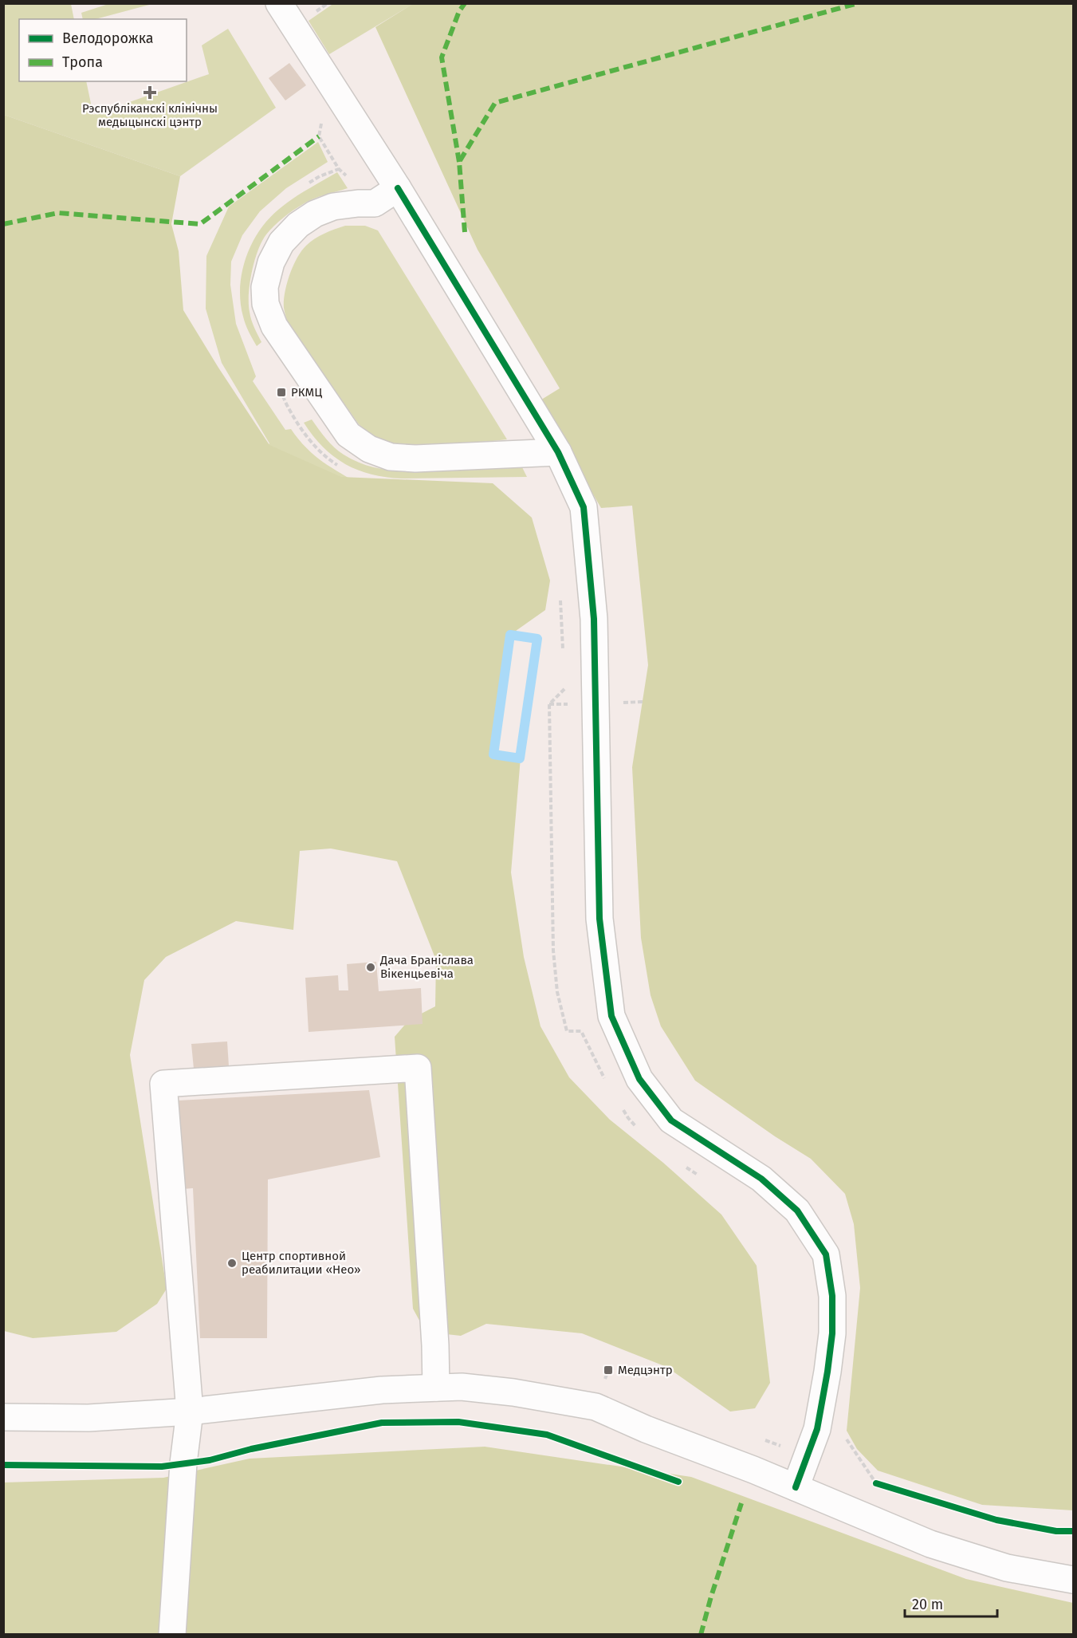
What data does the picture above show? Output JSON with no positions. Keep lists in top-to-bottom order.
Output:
{
  "places": {
    "health": ["Рэспубліканскі клінічны медыцынскі цэнтр"],
    "transit": ["РКМЦ", "Медцэнтр"],
    "other": ["Дача Браніслава Вікенцьевіча", "Центр спортивной реабилитации «Нео»"]
  },
  "legend": ["Велодорожка", "Тропа"],
  "scale_bar": "20 m"
}
